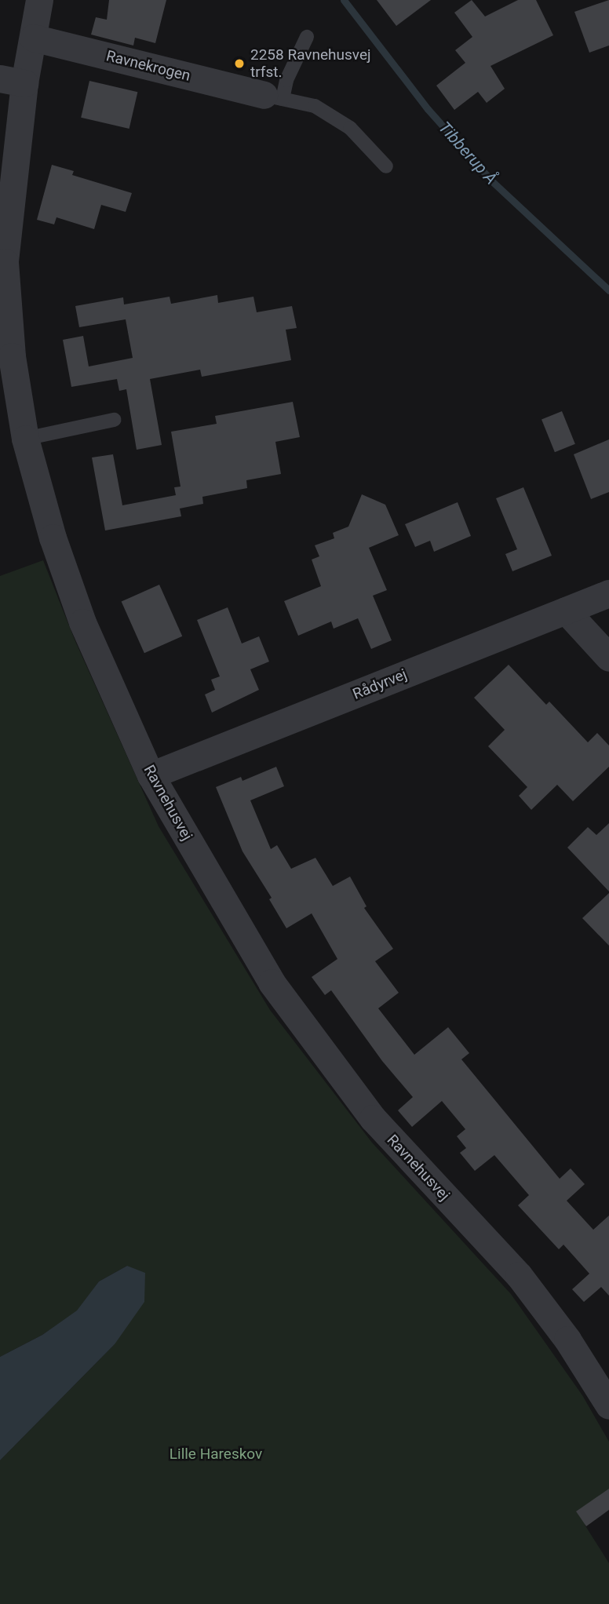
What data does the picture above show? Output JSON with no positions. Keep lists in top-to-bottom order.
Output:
{
  "streets": {
    "street": ["Ravnekrogen", "Rådyrvej", "Ravnehusvej"]
  },
  "crossings": [
    ["Ravnekrogen", "Ravnehusvej"],
    ["Rådyrvej", "Ravnehusvej"]
  ],
  "water": ["Tibberup Å"],
  "parks": ["Lille Hareskov"],
  "places": ["2258 Ravnehusvej trfst."]
}
